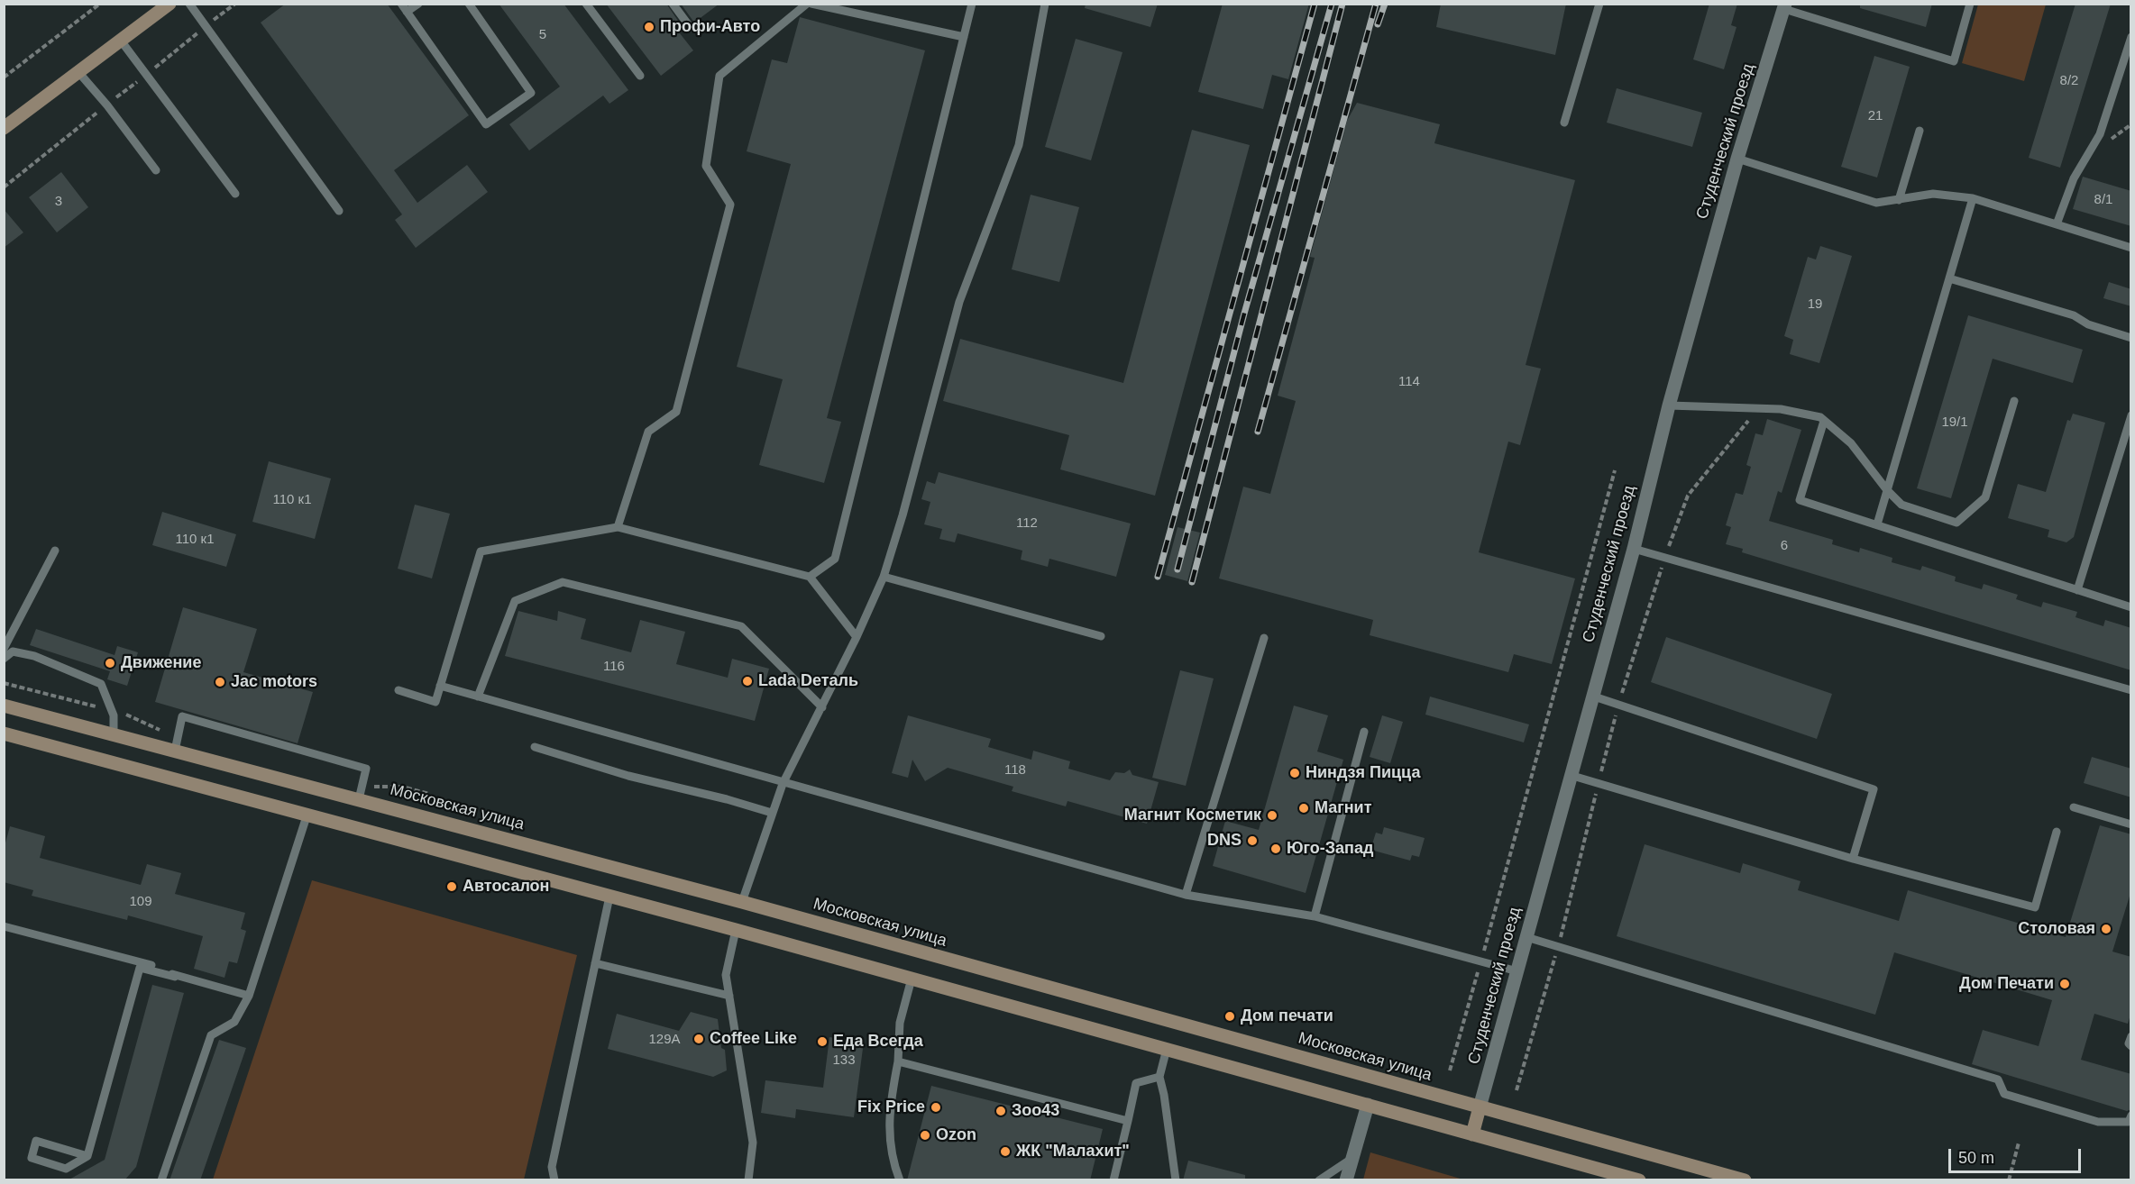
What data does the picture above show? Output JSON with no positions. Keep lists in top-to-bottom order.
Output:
{
  "streets": {
    "main road": ["Студенческий проезд", "Московская улица"]
  },
  "crossings": [
    ["Студенческий проезд", "Московская улица"]
  ],
  "places": [
    "Профи-Авто",
    "Движение",
    "Lada Dеталь",
    "Jac motors",
    "Ниндзя Пицца",
    "Магнит",
    "Магнит Косметик",
    "DNS",
    "Юго-Запад",
    "Автосалон",
    "Столовая",
    "Дом Печати",
    "Дом печати",
    "Coffee Like",
    "Еда Всегда",
    "Fix Price",
    "Зоо43",
    "Ozon",
    "ЖК \"Малахит\""
  ],
  "house_numbers": [
    "5",
    "8/2",
    "21",
    "8/1",
    "3",
    "19",
    "114",
    "19/1",
    "110 к1",
    "112",
    "110 к1",
    "6",
    "116",
    "118",
    "109",
    "129А",
    "133"
  ],
  "scale_bar": "50 m"
}
